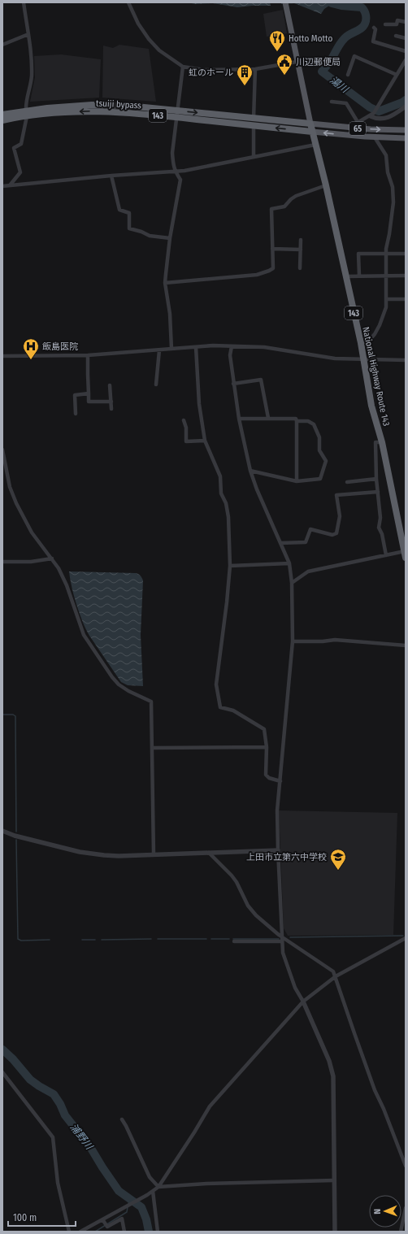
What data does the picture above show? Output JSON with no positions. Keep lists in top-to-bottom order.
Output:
{
  "streets": {
    "highway": ["tsuiji bypass", "143", "National Highway Route 143"],
    "main road": ["65"]
  },
  "crossings": [
    ["tsuiji bypass", "65"],
    ["tsuiji bypass", "National Highway Route 143"],
    ["65", "National Highway Route 143"]
  ],
  "water": ["湯川", "浦野川"],
  "places": {
    "restaurant": ["Hotto Motto"],
    "public building": ["川辺郵便局"],
    "building": ["虹のホール"],
    "hospital": ["飯島医院"],
    "school or university": ["上田市立第六中学校"]
  },
  "scale_bar": "100 m",
  "north": "left"
}
